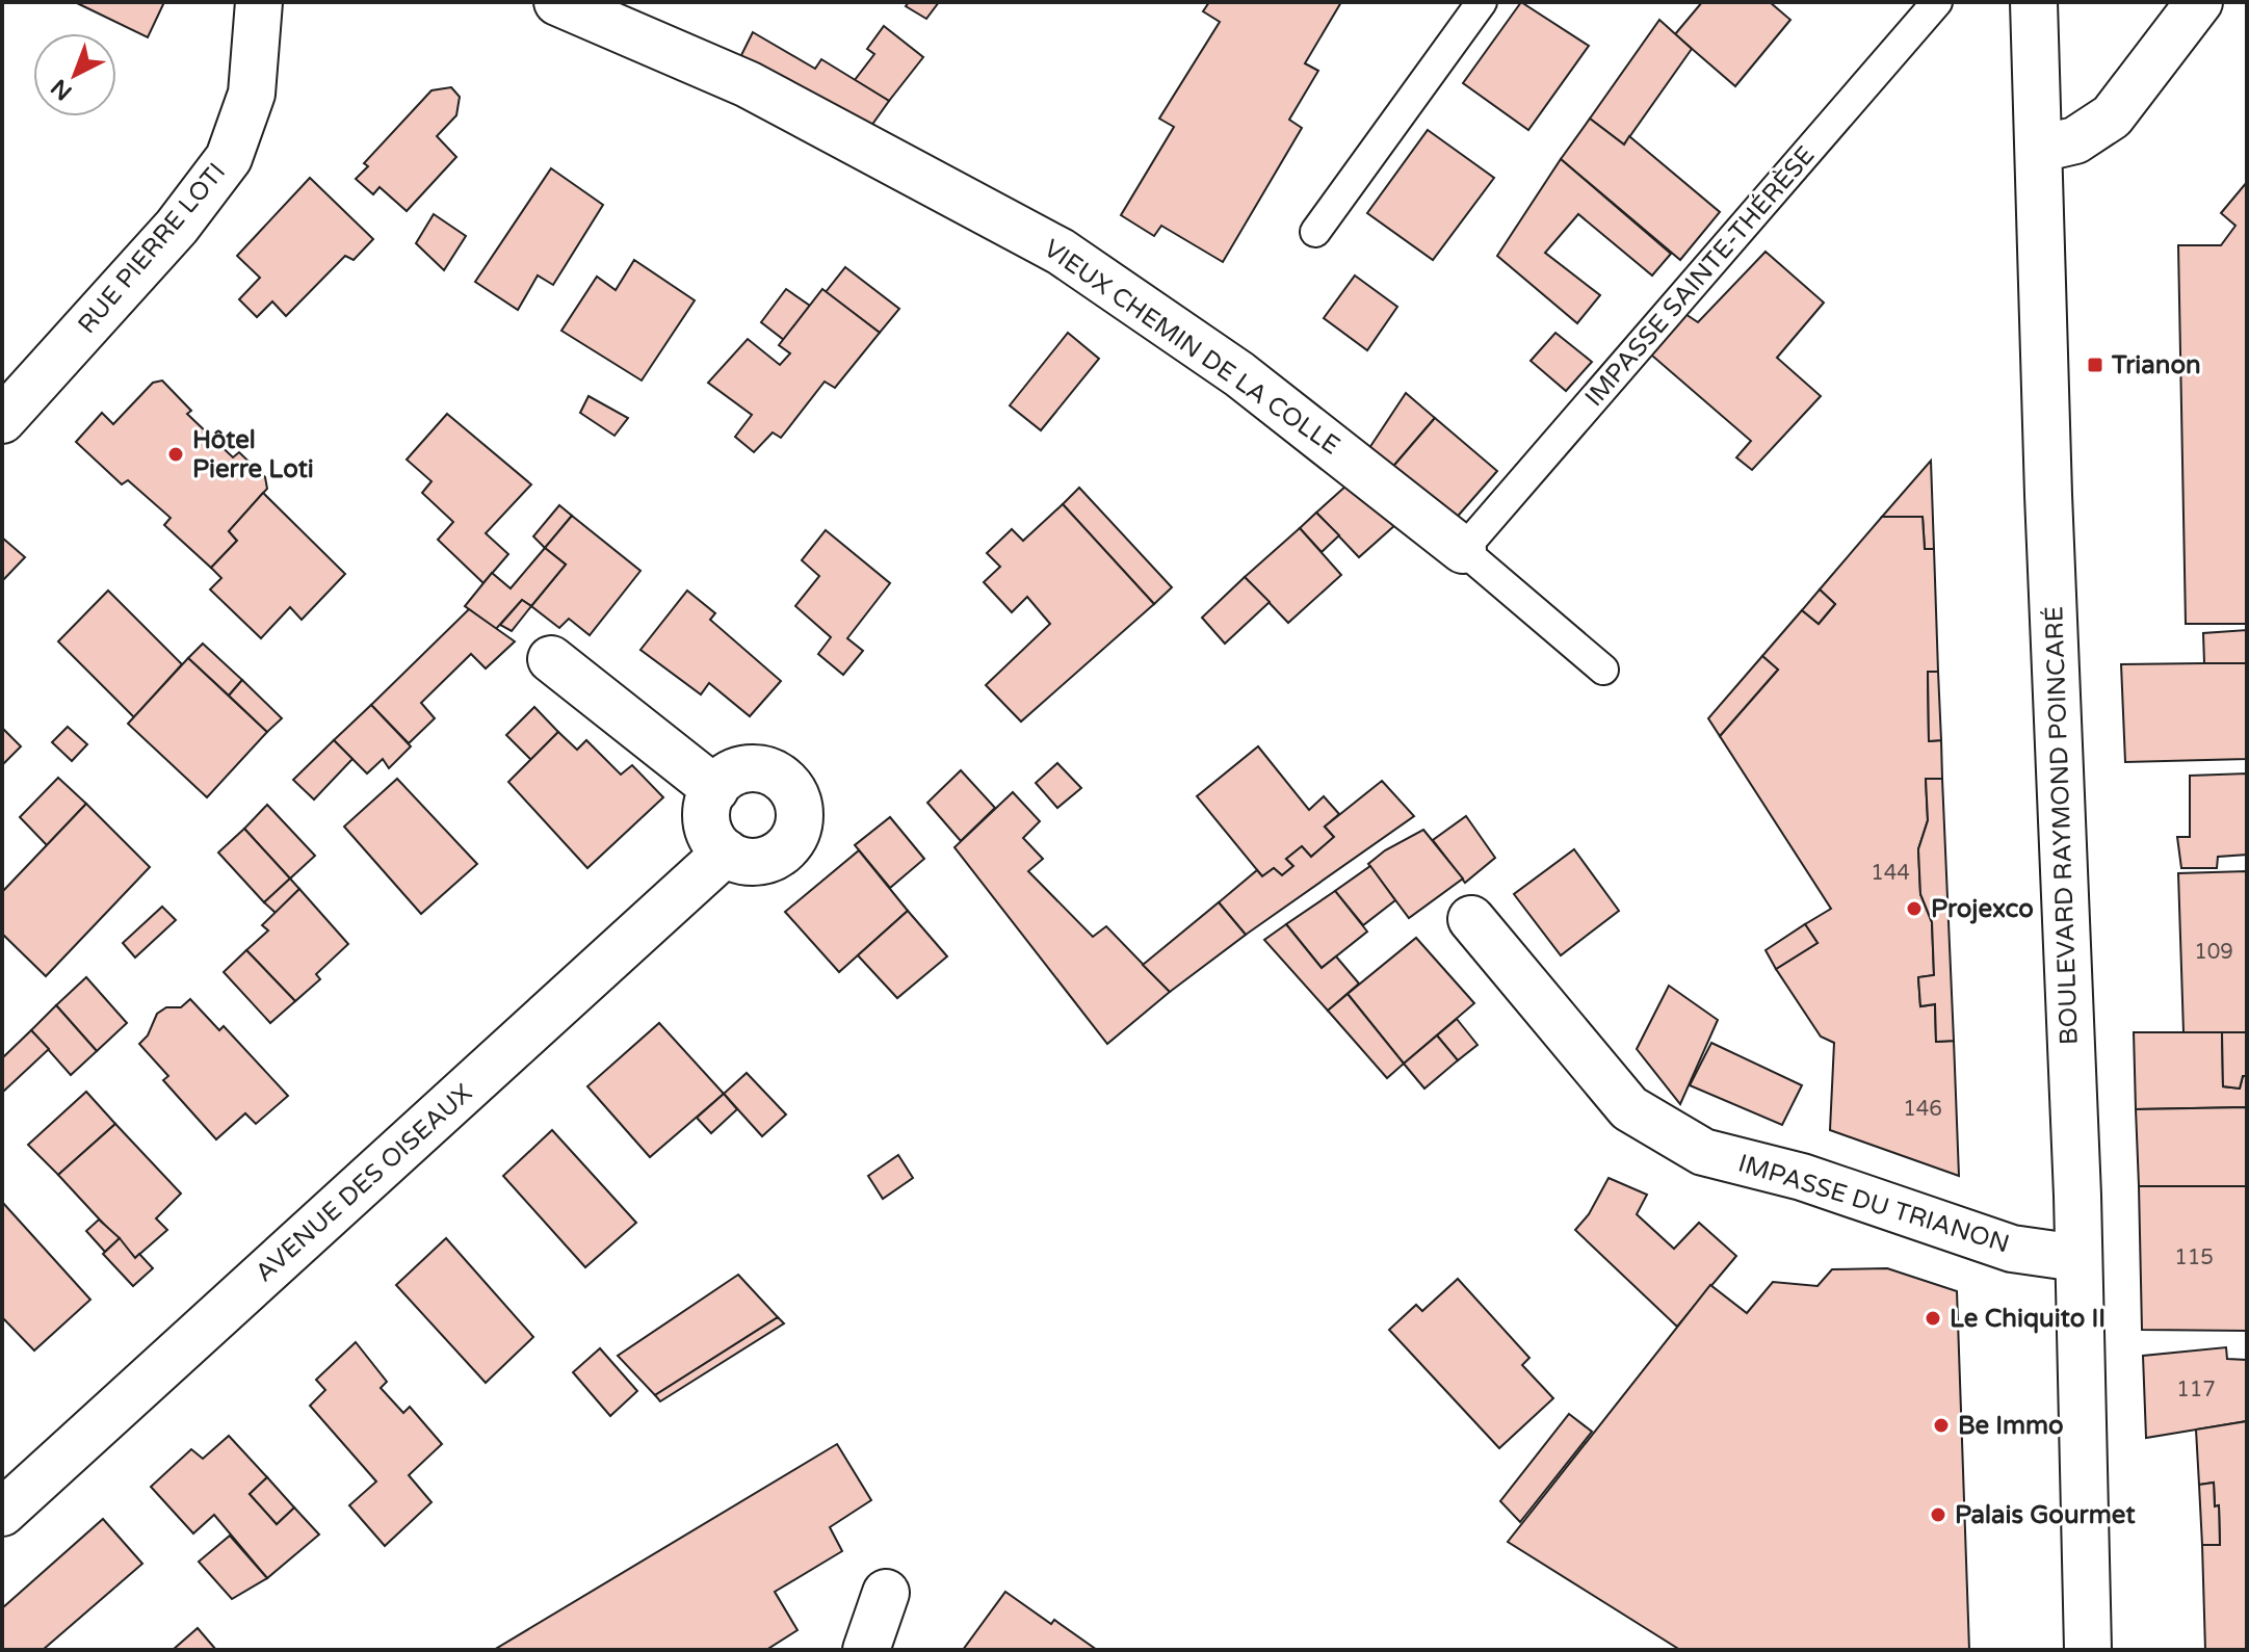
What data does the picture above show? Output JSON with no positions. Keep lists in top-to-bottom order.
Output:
{
  "streets": {
    "street": [
      "RUE PIERRE LOTI",
      "VIEUX CHEMIN DE LA COLLE",
      "BOULEVARD RAYMOND POINCARÉ",
      "AVENUE DES OISEAUX",
      "IMPASSE DU TRIANON"
    ],
    "lane": ["IMPASSE SAINTE-THÉRÈSE"]
  },
  "crossings": [
    ["IMPASSE SAINTE-THÉRÈSE", "VIEUX CHEMIN DE LA COLLE"],
    ["BOULEVARD RAYMOND POINCARÉ", "IMPASSE DU TRIANON"]
  ],
  "places": {
    "transit": ["Trianon"],
    "other": [
      "Hôtel Pierre Loti",
      "Projexco",
      "Le Chiquito II",
      "Be Immo",
      "Palais Gourmet"
    ]
  },
  "house_numbers": [
    "144",
    "109",
    "146",
    "115",
    "117"
  ],
  "north": "bottom left"
}
